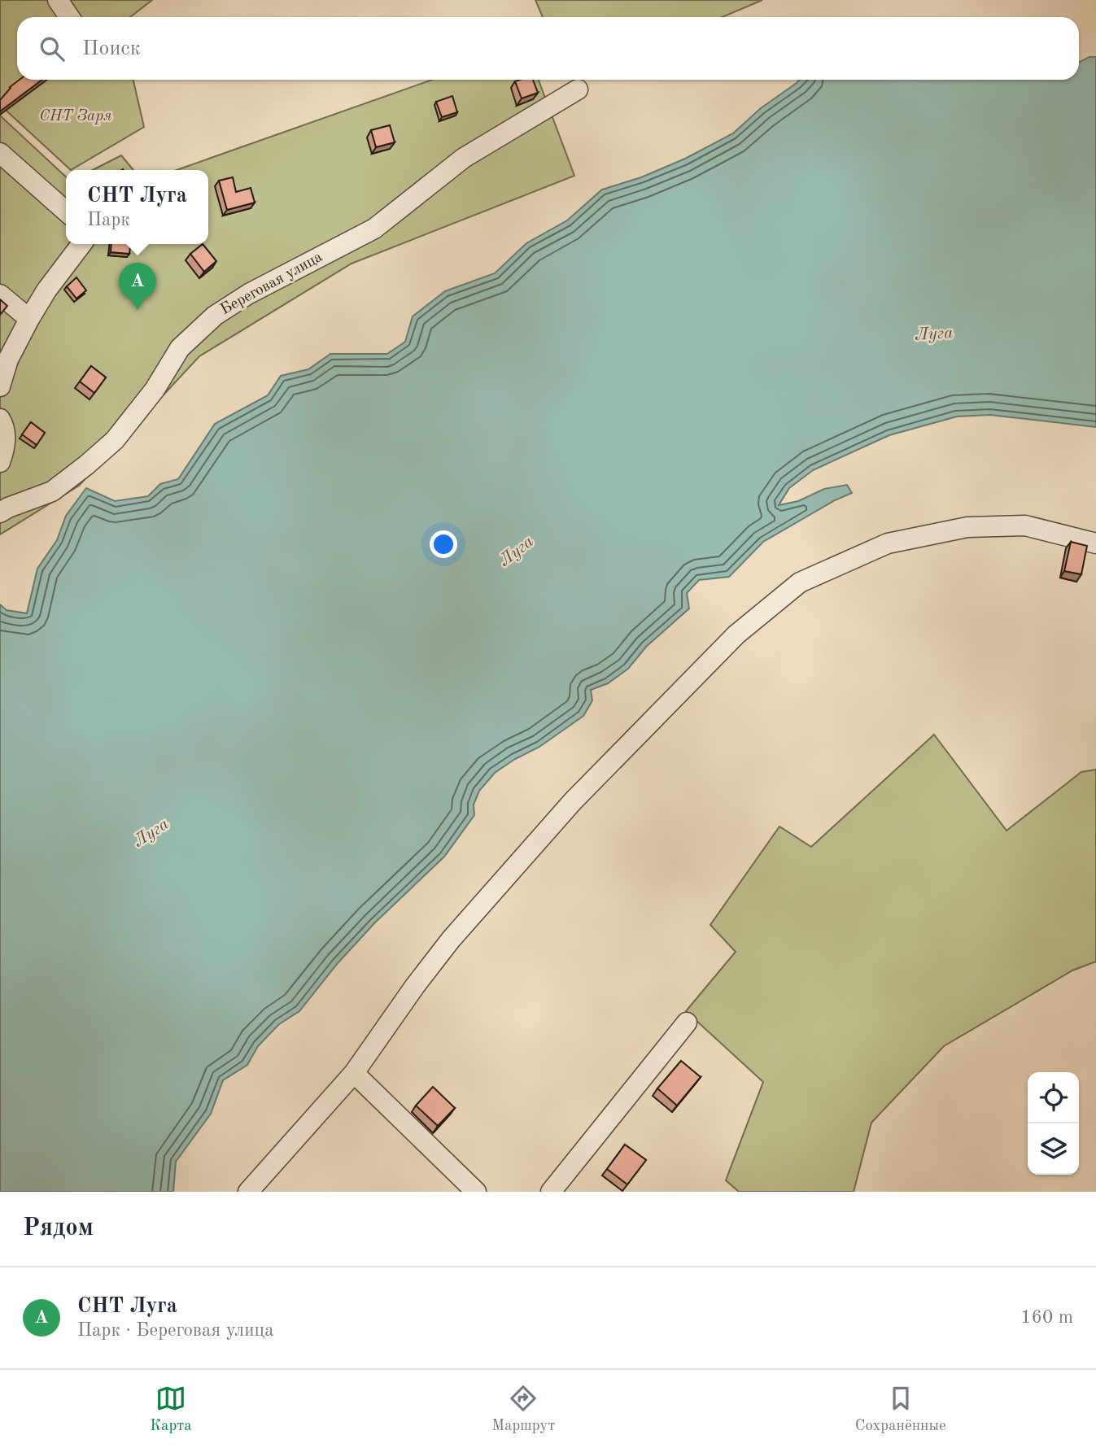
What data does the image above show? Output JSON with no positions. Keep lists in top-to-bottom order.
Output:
{
  "streets": {
    "street": ["Береговая улица"]
  },
  "water": ["Луга"],
  "parks": ["СНТ Заря"],
  "page": {
    "search": "Поиск",
    "popup": ["СНТ Луга", "Парк"],
    "pins": "A",
    "heading": "Рядом",
    "list": [
      {
        "mark": "A",
        "name": "СНТ Луга",
        "note": "Парк · Береговая улица",
        "value": "160 m"
      }
    ],
    "nav": ["Карта", "Маршрут", "Сохранённые"]
  }
}
